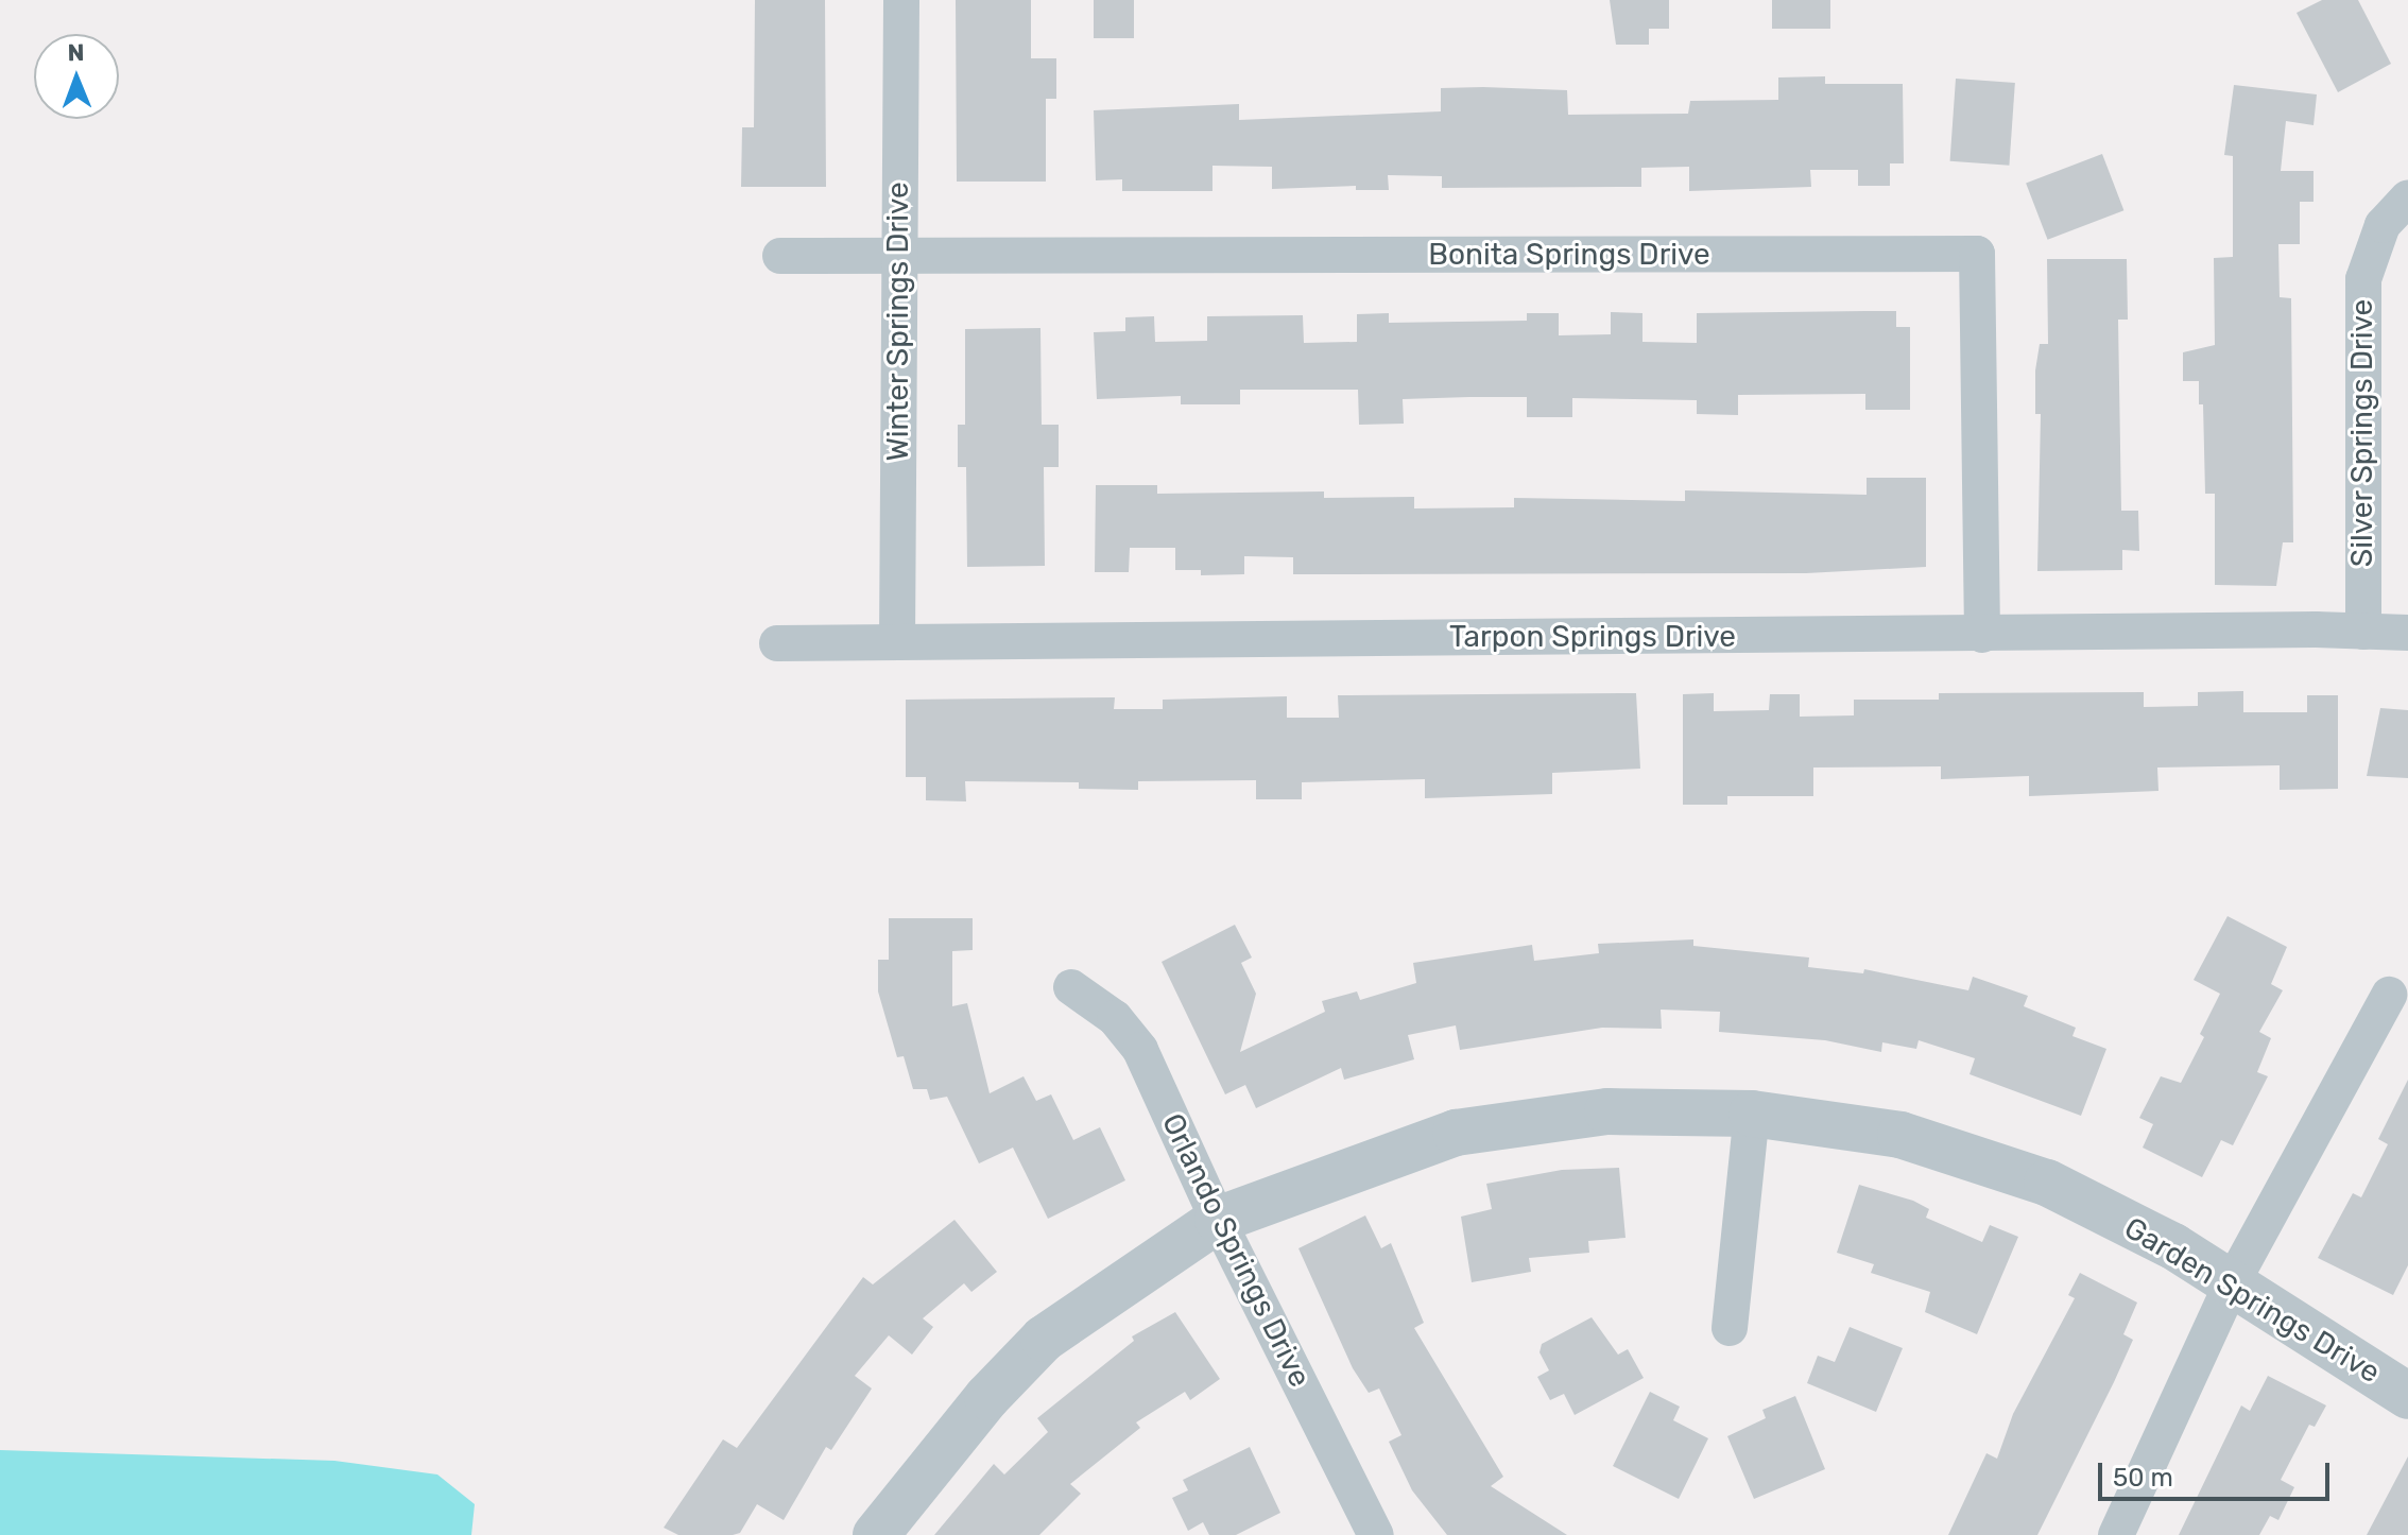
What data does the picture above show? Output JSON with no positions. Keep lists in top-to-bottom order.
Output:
{
  "streets": {
    "street": [
      "Bonita Springs Drive",
      "Winter Springs Drive",
      "Silver Springs Drive",
      "Tarpon Springs Drive",
      "Orlando Springs Drive",
      "Garden Springs Drive"
    ]
  },
  "crossings": [
    ["Bonita Springs Drive", "Winter Springs Drive"],
    ["Bonita Springs Drive", "Tarpon Springs Drive"],
    ["Winter Springs Drive", "Tarpon Springs Drive"],
    ["Silver Springs Drive", "Tarpon Springs Drive"],
    ["Orlando Springs Drive", "Garden Springs Drive"]
  ],
  "scale_bar": "50 m",
  "north": "top"
}
